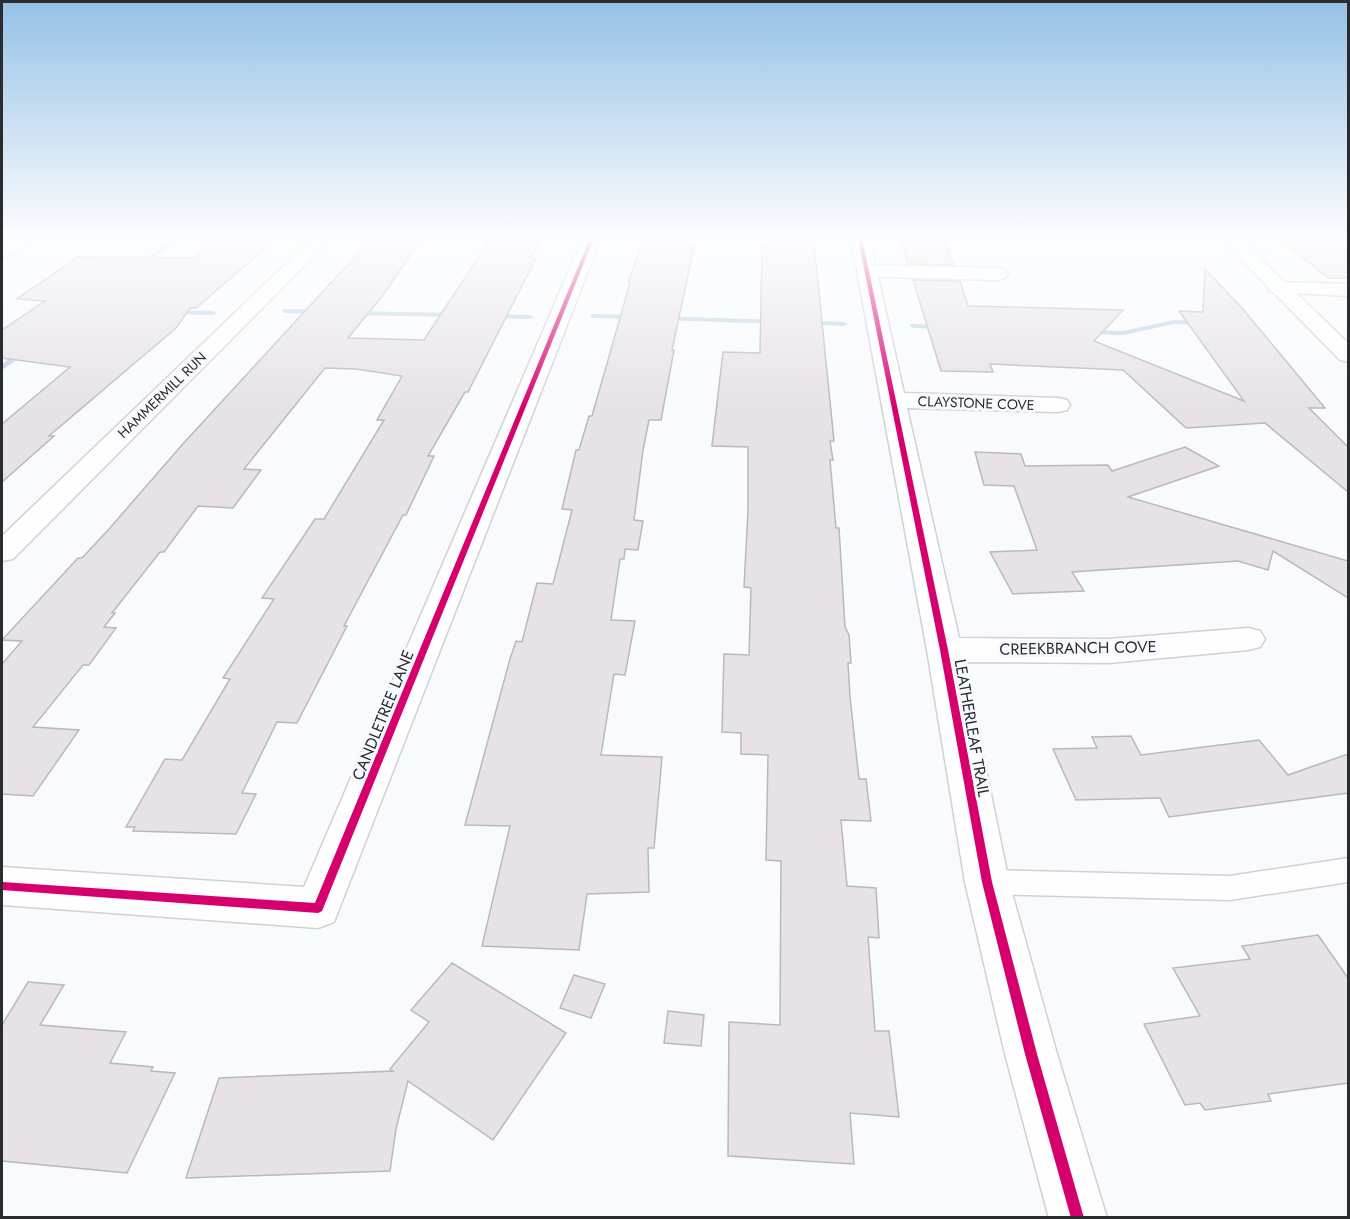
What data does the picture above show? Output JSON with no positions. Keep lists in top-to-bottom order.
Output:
{
  "streets": {
    "street": [
      "HAMMERMILL RUN",
      "CLAYSTONE COVE",
      "CREEKBRANCH COVE",
      "CANDLETREE LANE",
      "LEATHERLEAF TRAIL"
    ]
  },
  "crossings": [
    ["CLAYSTONE COVE", "LEATHERLEAF TRAIL"],
    ["CREEKBRANCH COVE", "LEATHERLEAF TRAIL"]
  ]
}
